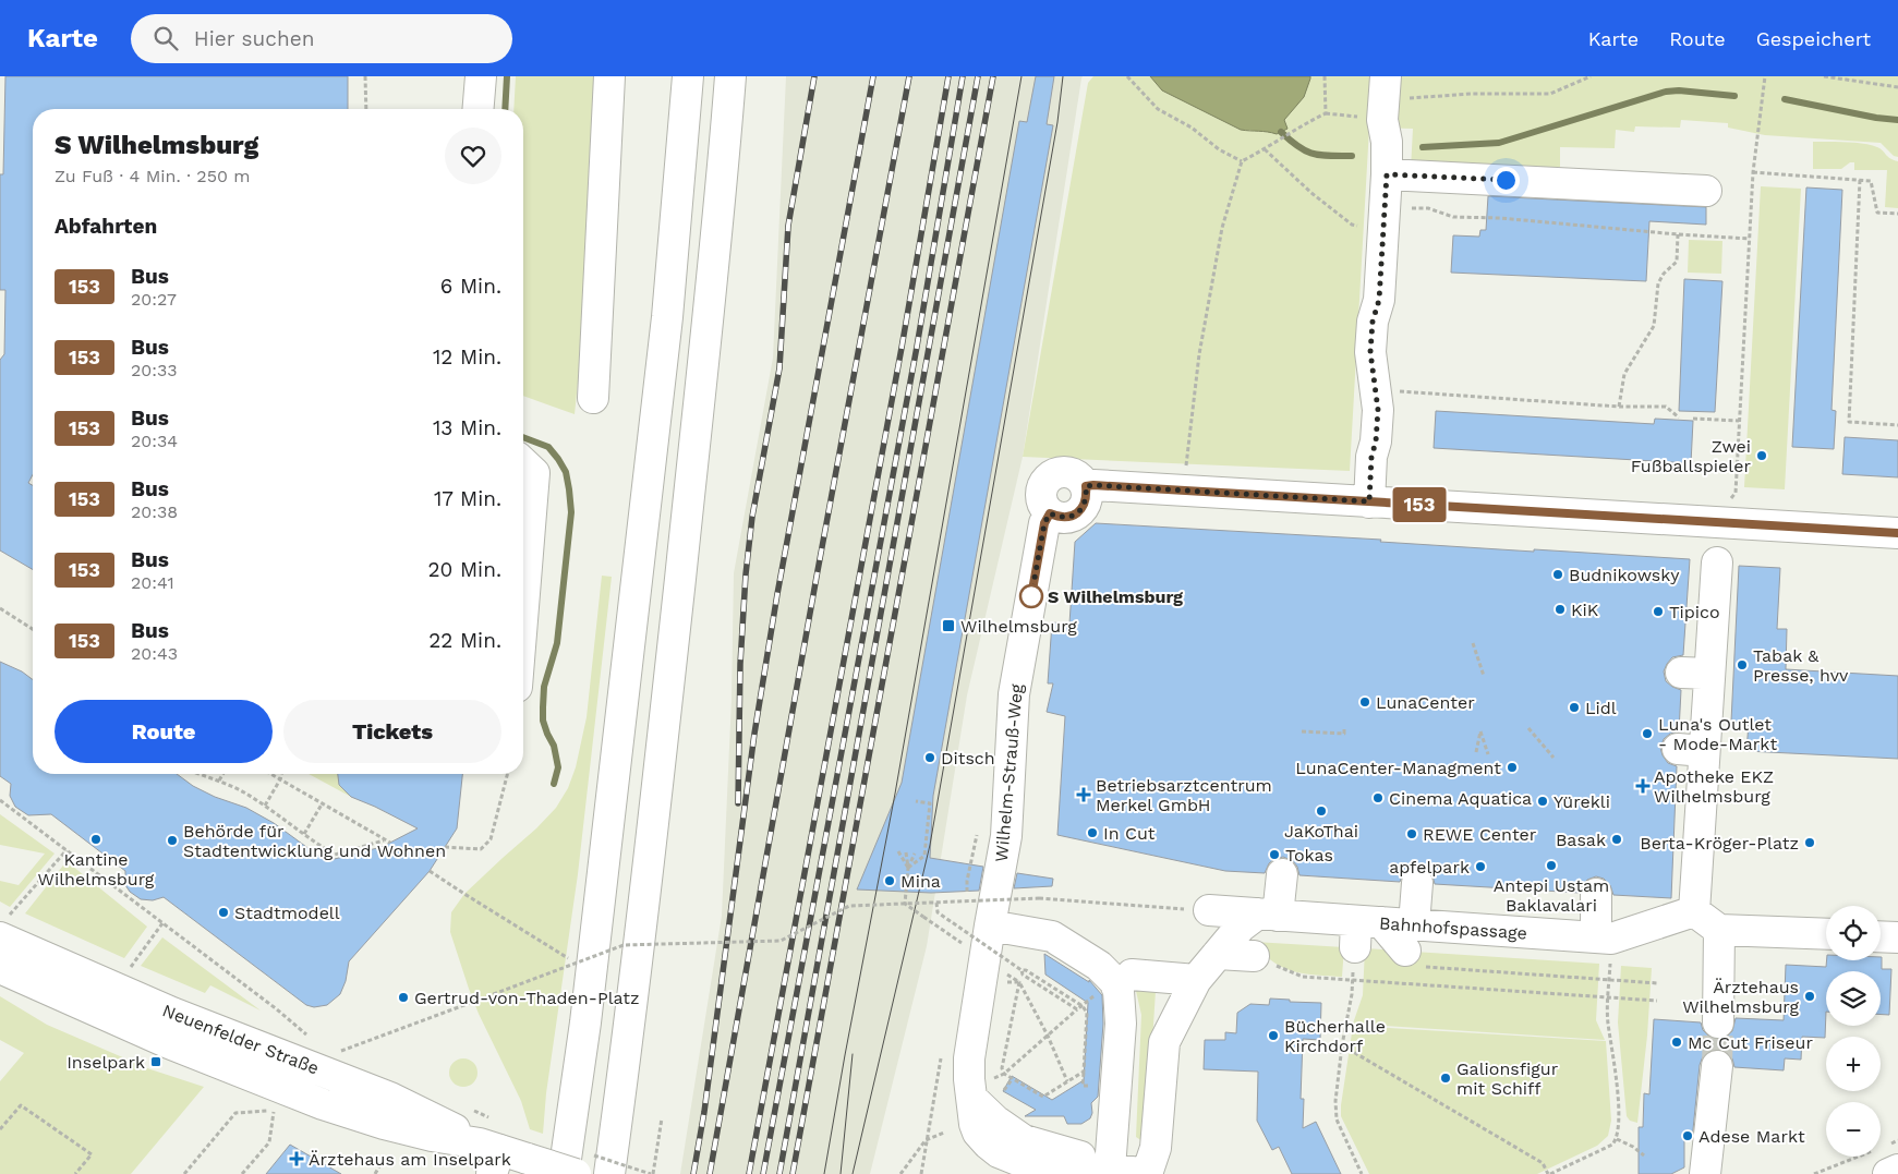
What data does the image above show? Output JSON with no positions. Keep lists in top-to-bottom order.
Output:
{
  "streets": {
    "main road": ["Wilhelm-Strauß-Weg", "Bahnhofspassage", "Neuenfelder Straße"]
  },
  "places": {
    "other": [
      "Zwei Fußballspieler",
      "Budnikowsky",
      "S Wilhelmsburg",
      "KiK",
      "Tipico",
      "Tabak & Presse, hvv",
      "LunaCenter",
      "Lidl",
      "Luna's Outlet - Mode-Markt",
      "Ditsch",
      "LunaCenter-Managment",
      "Cinema Aquatica",
      "Yürekli",
      "JaKoThai",
      "In Cut",
      "REWE Center",
      "Kantine Wilhelmsburg",
      "Basak",
      "Behörde für Stadtentwicklung und Wohnen",
      "Berta-Kröger-Platz",
      "Tokas",
      "Antepi Ustam Baklavalari",
      "apfelpark",
      "Mina",
      "Stadtmodell",
      "Ärztehaus Wilhelmsburg",
      "Gertrud-von-Thaden-Platz",
      "Bücherhalle Kirchdorf",
      "Mc Cut Friseur",
      "Galionsfigur mit Schiff",
      "Adese Markt"
    ],
    "transit": ["Wilhelmsburg", "Inselpark"],
    "health": ["Apotheke EKZ Wilhelmsburg", "Betriebsarztcentrum Merkel GmbH", "Ärztehaus am Inselpark"]
  },
  "lines": ["bus line 153"],
  "page": {
    "header": "Karte",
    "search": "Hier suchen",
    "nav": ["Karte", "Route", "Gespeichert"],
    "on_map": "153",
    "heading": [
      ["S Wilhelmsburg", "Zu Fuß · 4 Min. · 250 m"],
      "Abfahrten"
    ],
    "list": [
      {
        "mark": "153",
        "name": "Bus",
        "note": "20:27",
        "value": "6 Min."
      },
      {
        "mark": "153",
        "name": "Bus",
        "note": "20:33",
        "value": "12 Min."
      },
      {
        "mark": "153",
        "name": "Bus",
        "note": "20:34",
        "value": "13 Min."
      },
      {
        "mark": "153",
        "name": "Bus",
        "note": "20:38",
        "value": "17 Min."
      },
      {
        "mark": "153",
        "name": "Bus",
        "note": "20:41",
        "value": "20 Min."
      },
      {
        "mark": "153",
        "name": "Bus",
        "note": "20:43",
        "value": "22 Min."
      }
    ],
    "buttons": ["Route", "Tickets"],
    "map_buttons": ["+", "−"]
  }
}
